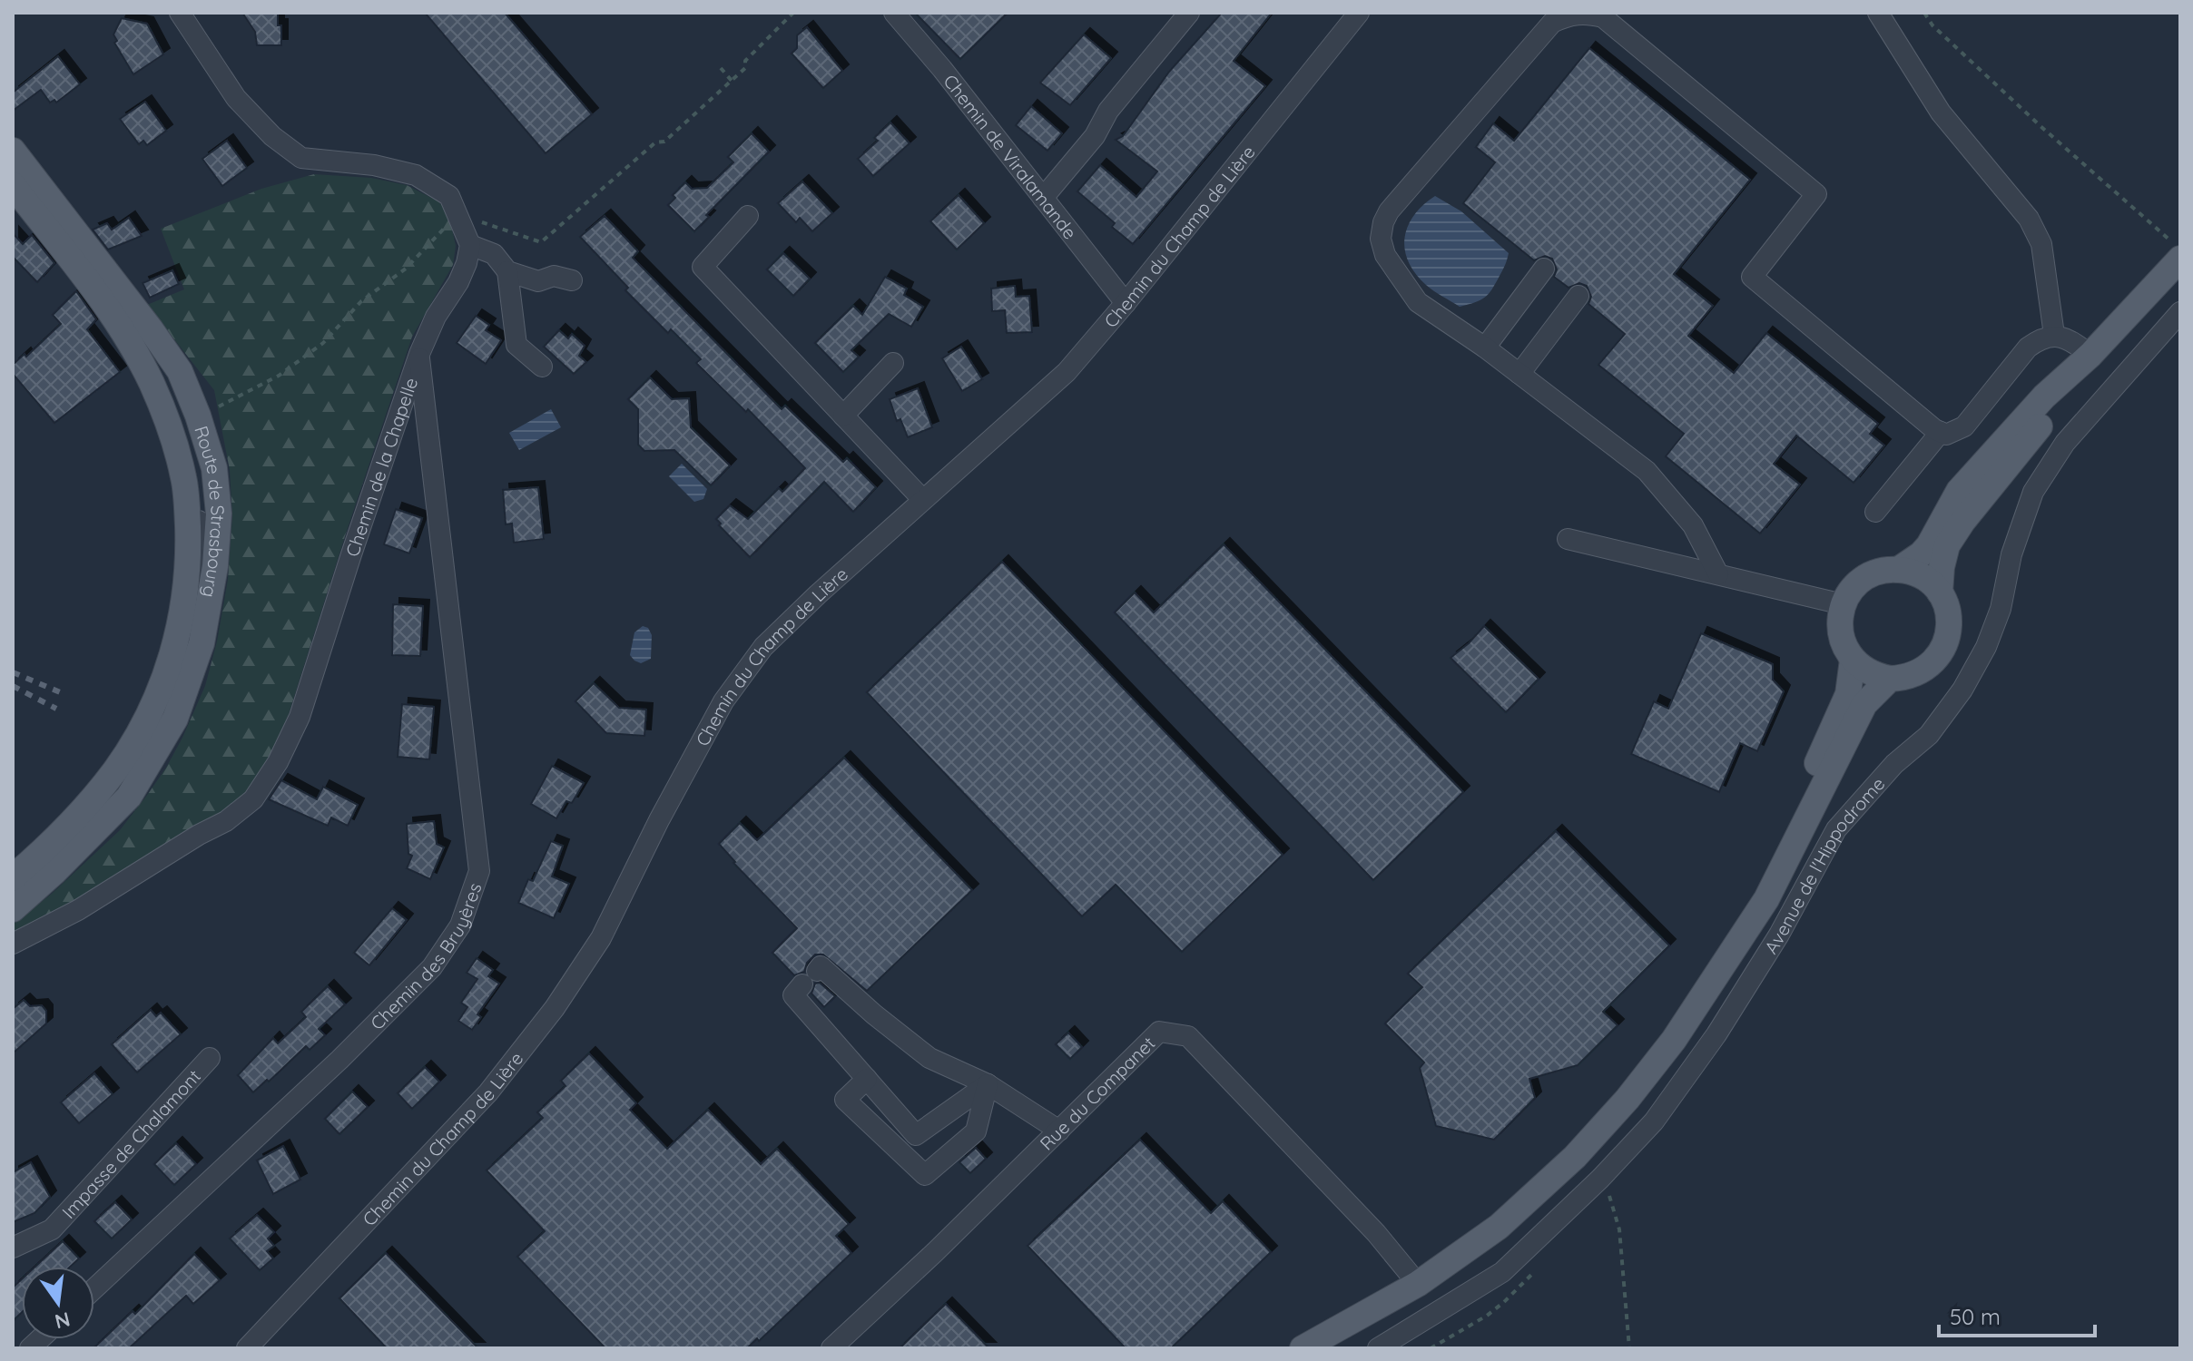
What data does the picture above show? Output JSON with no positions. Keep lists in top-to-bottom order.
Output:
{
  "streets": {
    "main road": ["Route de Strasbourg", "Avenue de l'Hippodrome"],
    "street": [
      "Chemin de Viralamande",
      "Chemin du Champ de Lière",
      "Chemin de la Chapelle",
      "Chemin des Bruyères",
      "Rue du Companet",
      "Impasse de Chalamont"
    ]
  },
  "crossings": [
    ["Chemin de Viralamande", "Chemin du Champ de Lière"],
    ["Chemin de la Chapelle", "Chemin des Bruyères"],
    ["Avenue de l'Hippodrome", "Rue du Companet"]
  ],
  "scale_bar": "50 m",
  "north": "bottom"
}
